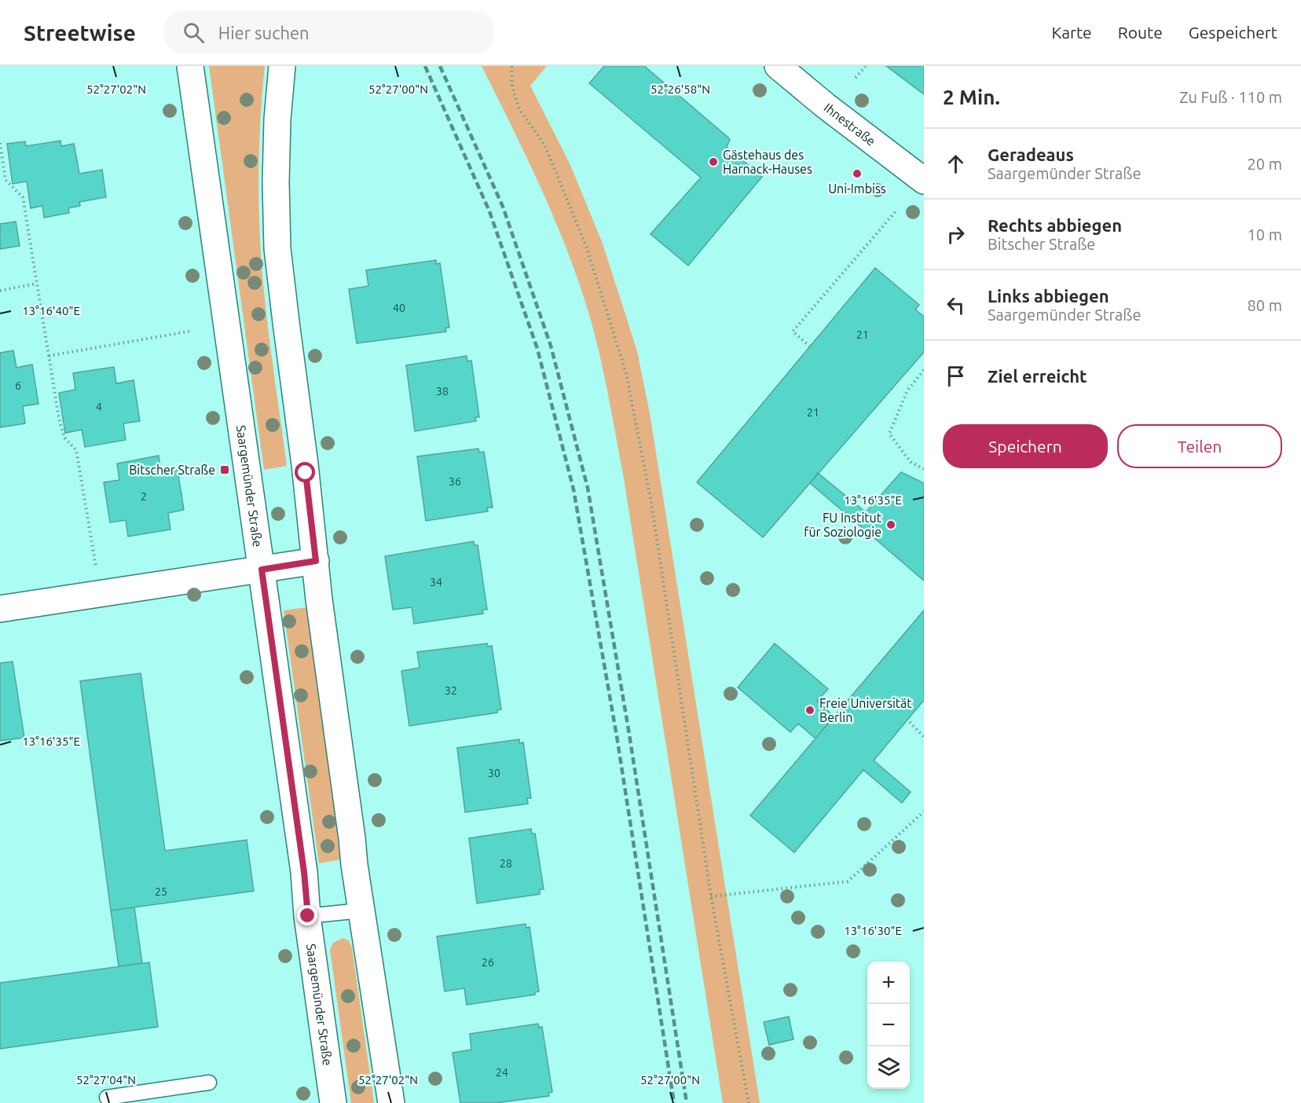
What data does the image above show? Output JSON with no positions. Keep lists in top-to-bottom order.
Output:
{
  "streets": {
    "main road": ["Ihnestraße", "Saargemünder Straße"]
  },
  "places": {
    "other": [
      "Gästehaus des Harnack-Hauses",
      "Uni-Imbiss",
      "FU Institut für Soziologie",
      "Freie Universität Berlin"
    ],
    "transit": ["Bitscher Straße"]
  },
  "house_numbers": [
    "40",
    "21",
    "6",
    "38",
    "4",
    "21",
    "36",
    "2",
    "34",
    "32",
    "30",
    "28",
    "25",
    "26",
    "24"
  ],
  "page": {
    "header": "Streetwise",
    "search": "Hier suchen",
    "nav": ["Karte", "Route", "Gespeichert"],
    "heading": ["2 Min.", "Zu Fuß · 110 m"],
    "list": [
      ["Geradeaus", "Saargemünder Straße", "20 m"],
      ["Rechts abbiegen", "Bitscher Straße", "10 m"],
      ["Links abbiegen", "Saargemünder Straße", "80 m"],
      "Ziel erreicht"
    ],
    "buttons": ["Speichern", "Teilen"],
    "map_buttons": ["+", "−"]
  },
  "coordinates": [
    "52°27'02\"N",
    "52°27'00\"N",
    "52°26'58\"N",
    "13°16'40\"E",
    "13°16'35\"E",
    "13°16'30\"E",
    "52°27'04\"N"
  ]
}
